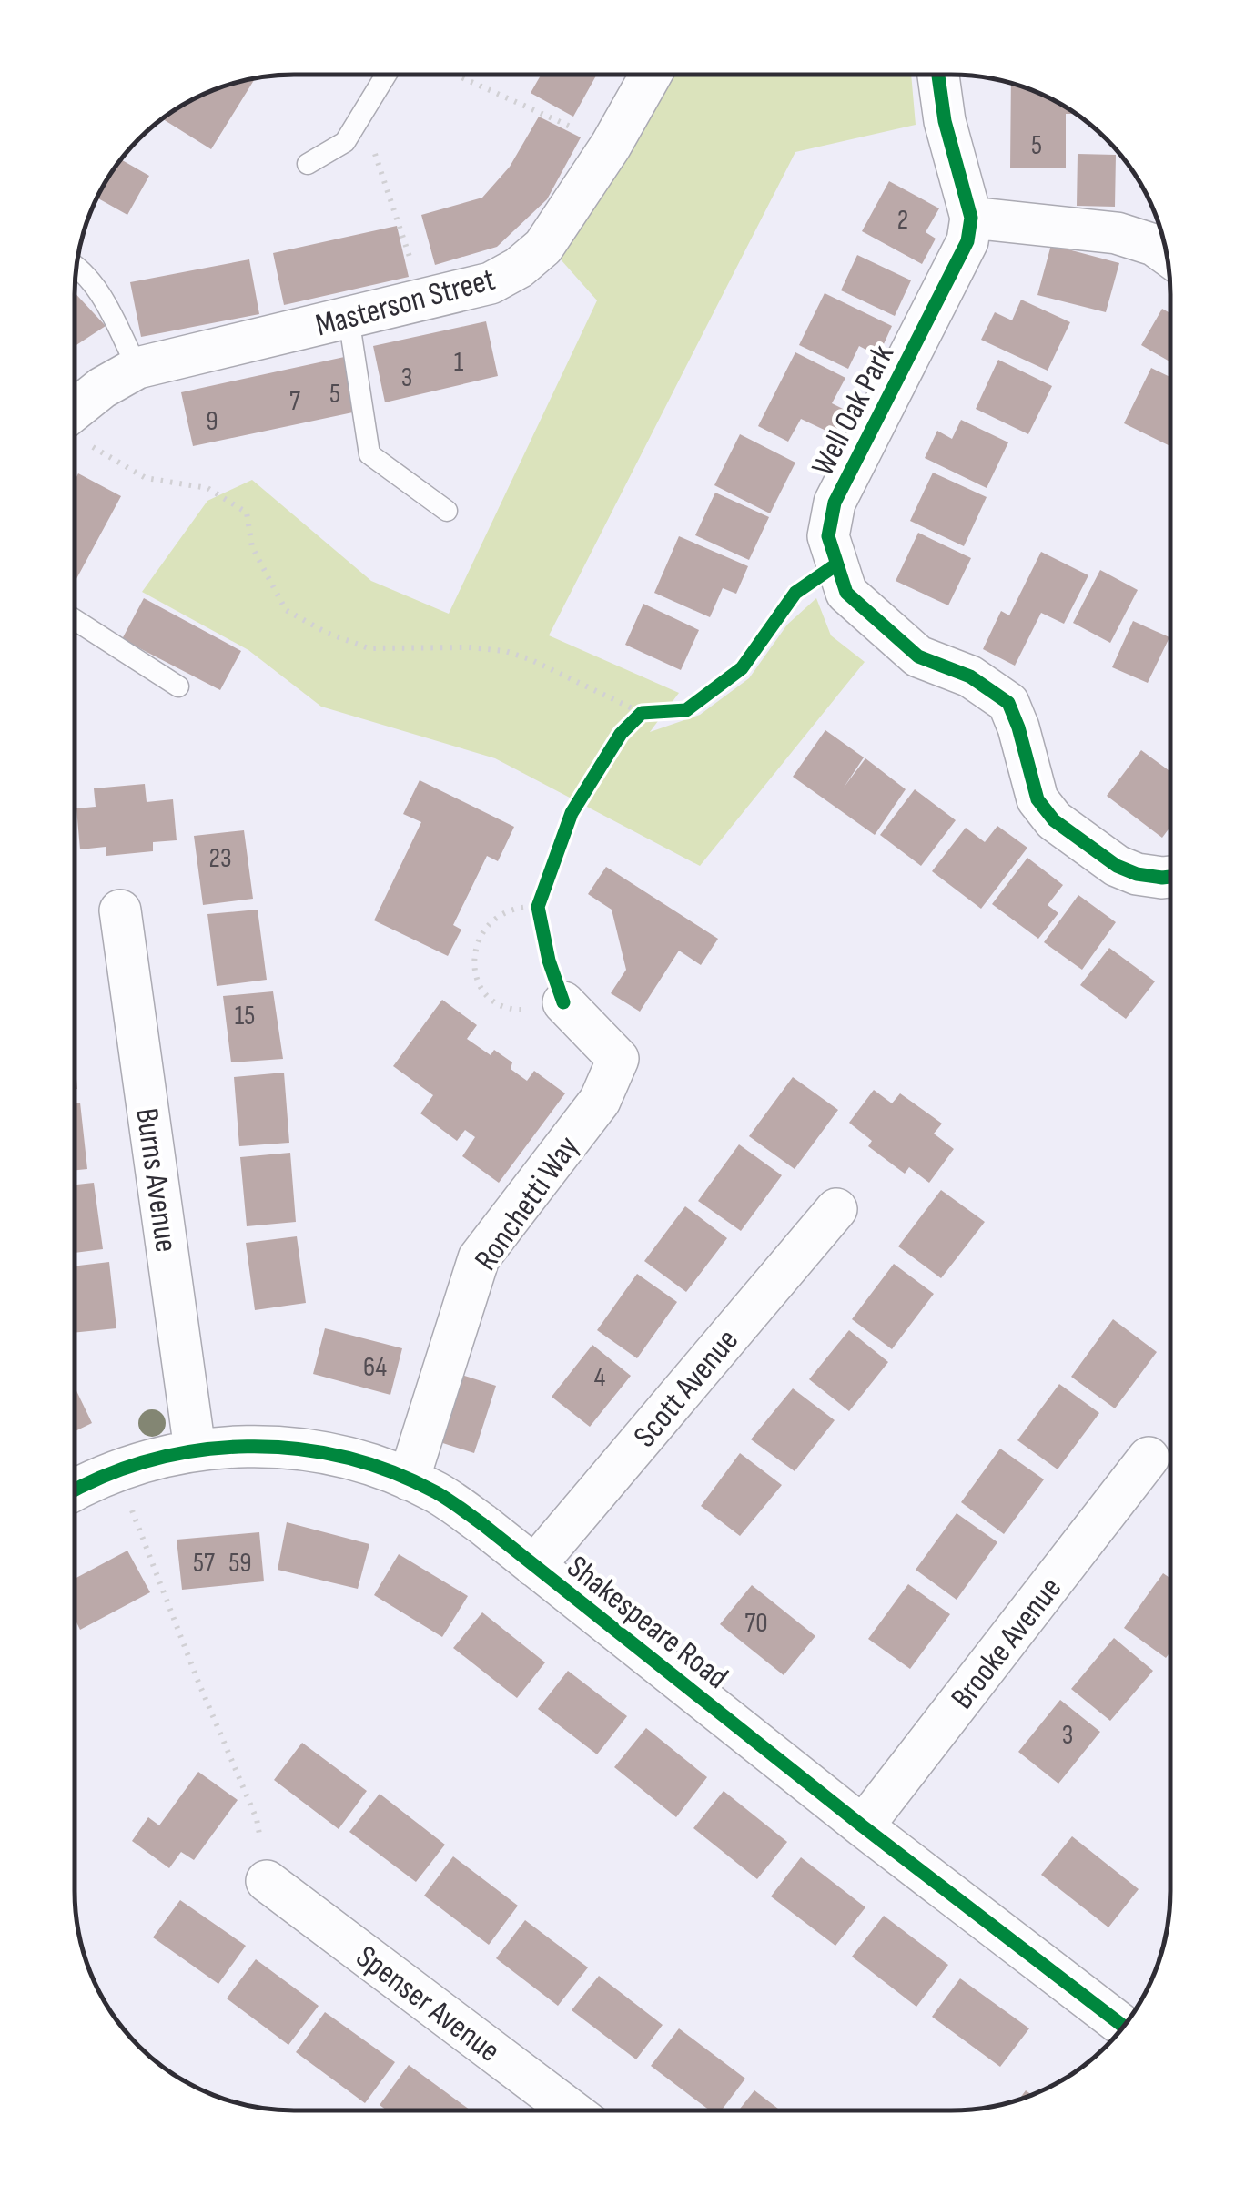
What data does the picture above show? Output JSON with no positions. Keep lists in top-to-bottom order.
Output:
{
  "streets": {
    "street": [
      "Masterson Street",
      "Well Oak Park",
      "Burns Avenue",
      "Ronchetti Way",
      "Scott Avenue",
      "Shakespeare Road",
      "Brooke Avenue",
      "Spenser Avenue"
    ]
  },
  "crossings": [
    ["Burns Avenue", "Shakespeare Road"],
    ["Ronchetti Way", "Shakespeare Road"],
    ["Scott Avenue", "Shakespeare Road"],
    ["Shakespeare Road", "Brooke Avenue"]
  ],
  "house_numbers": [
    "5",
    "2",
    "1",
    "3",
    "5",
    "7",
    "9",
    "23",
    "15",
    "64",
    "4",
    "57",
    "59",
    "70",
    "3"
  ]
}
